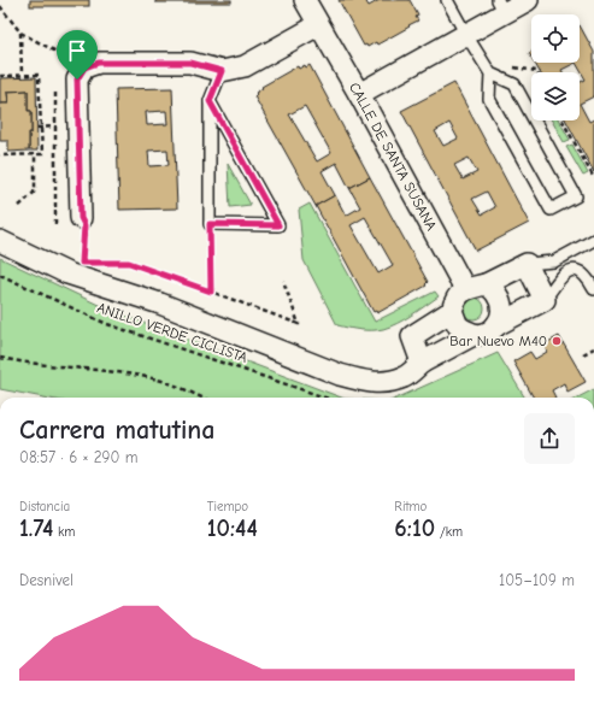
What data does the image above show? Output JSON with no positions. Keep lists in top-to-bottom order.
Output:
{
  "streets": {
    "street": ["CALLE DE SANTA SUSANA"],
    "path": ["ANILLO VERDE CICLISTA"]
  },
  "places": ["Bar Nuevo M40"],
  "page": {
    "heading": ["Carrera matutina", "08:57 · 6 × 290 m"],
    "stats": [
      ["Distancia", "1.74 km"],
      ["Tiempo", "10:44"],
      ["Ritmo", "6:10 /km"]
    ],
    "chart": ["Desnivel", "105–109 m"]
  }
}
